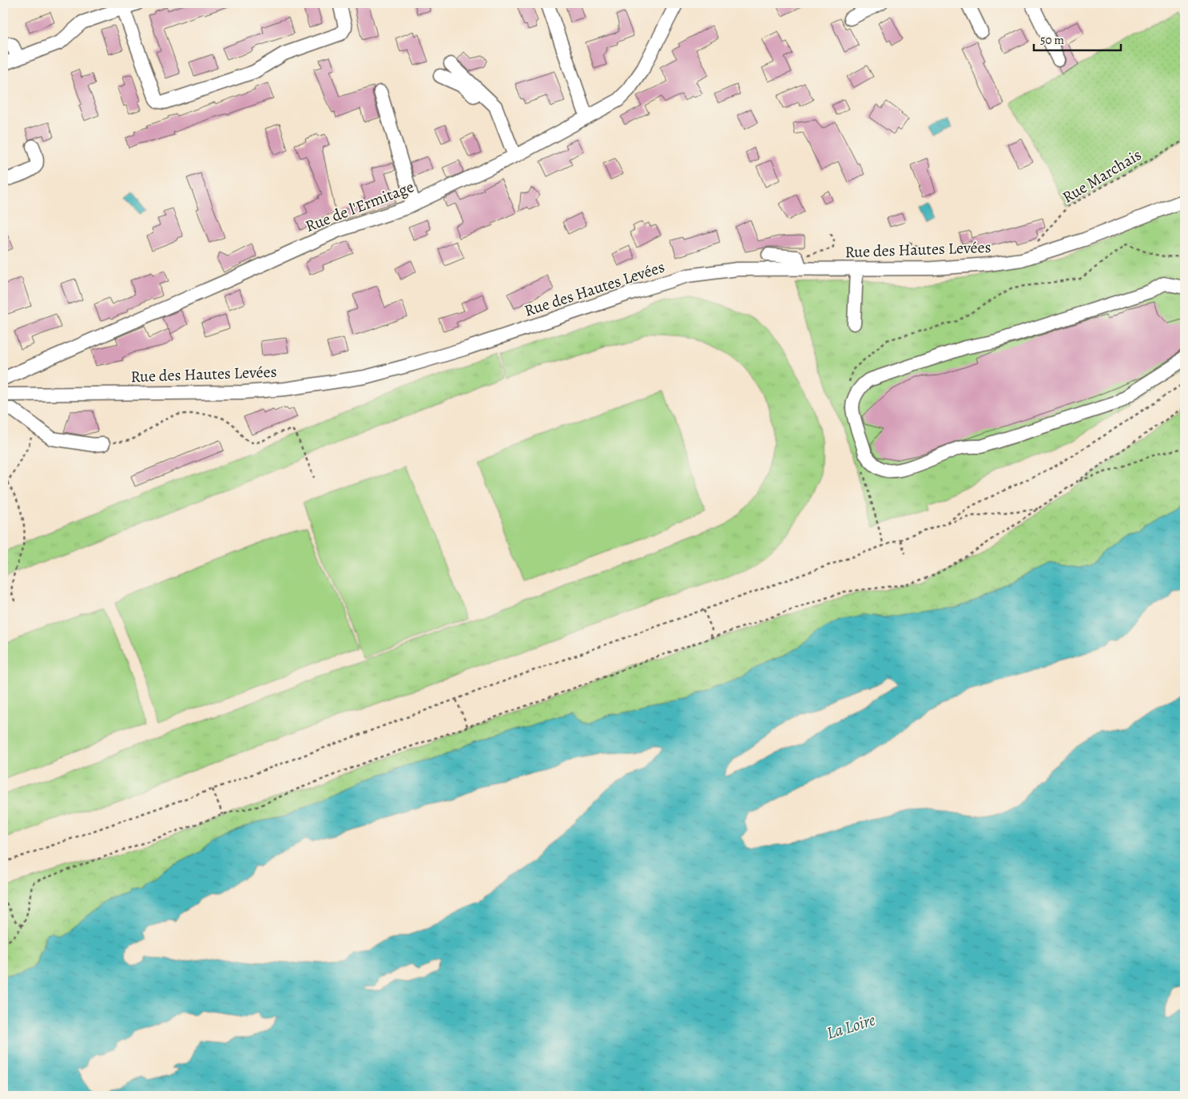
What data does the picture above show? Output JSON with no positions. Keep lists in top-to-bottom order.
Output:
{
  "streets": {
    "street": ["Rue de l'Ermitage", "Rue des Hautes Levées"],
    "path": ["Rue Marchais"]
  },
  "crossings": [
    ["Rue de l'Ermitage", "Rue des Hautes Levées"]
  ],
  "water": ["La Loire"],
  "scale_bar": "50 m"
}
